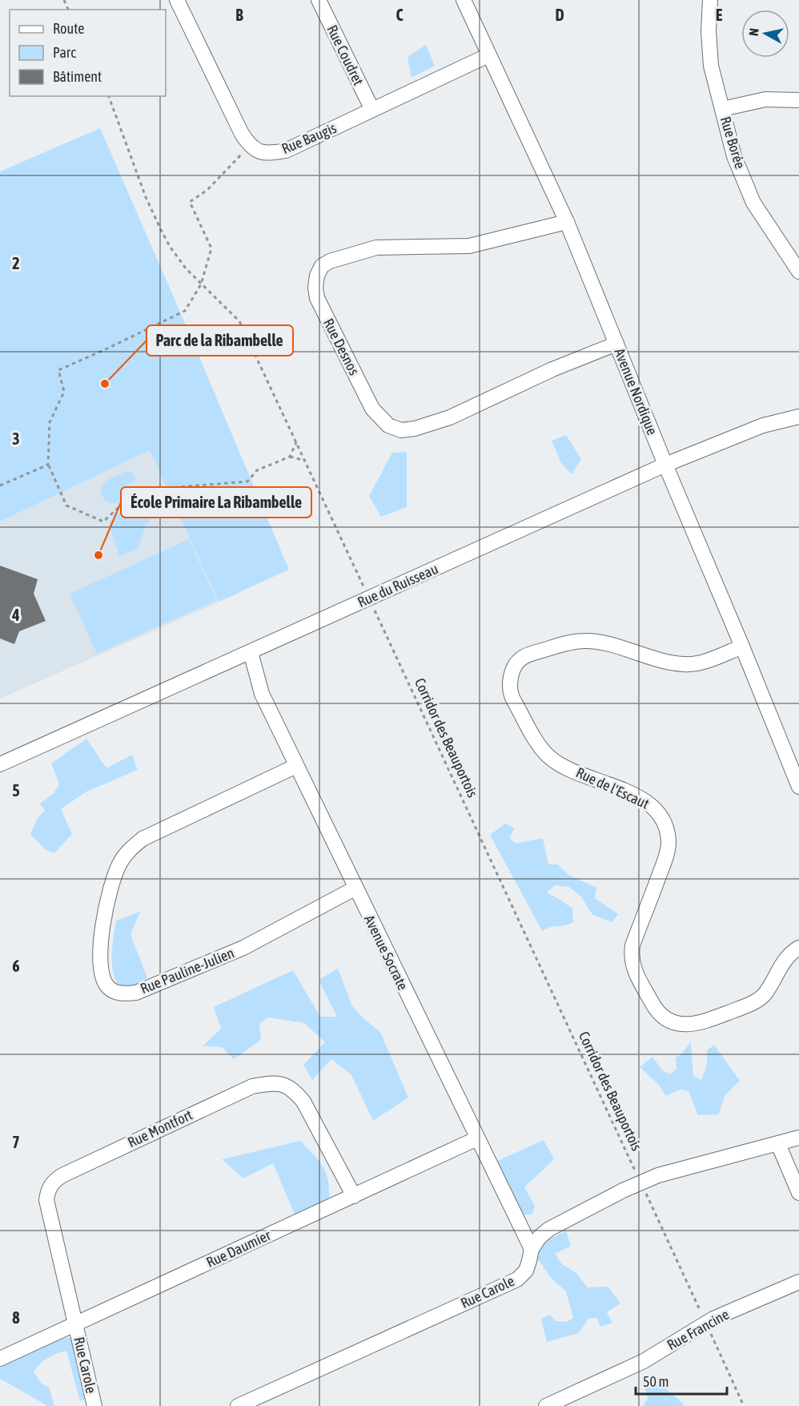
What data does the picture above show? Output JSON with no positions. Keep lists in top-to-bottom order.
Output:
{
  "streets": {
    "street": [
      "Rue Coudret",
      "Rue Baugis",
      "Rue Borée",
      "Rue Desnos",
      "Avenue Nordique",
      "Rue du Ruisseau",
      "Rue de l'Escaut",
      "Avenue Socrate",
      "Rue Pauline-Julien",
      "Rue Montfort",
      "Rue Daumier",
      "Rue Carole",
      "Rue Francine"
    ],
    "path": ["Corridor des Beauportois"]
  },
  "crossings": [
    ["Rue Coudret", "Rue Baugis"],
    ["Rue Baugis", "Avenue Nordique"],
    ["Rue Desnos", "Avenue Nordique"],
    ["Avenue Nordique", "Rue du Ruisseau"],
    ["Avenue Nordique", "Rue de l'Escaut"],
    ["Rue du Ruisseau", "Corridor des Beauportois"],
    ["Rue du Ruisseau", "Avenue Socrate"],
    ["Corridor des Beauportois", "Rue Carole"],
    ["Corridor des Beauportois", "Rue Francine"],
    ["Avenue Socrate", "Rue Pauline-Julien"],
    ["Avenue Socrate", "Rue Daumier"],
    ["Avenue Socrate", "Rue Carole"],
    ["Rue Montfort", "Rue Daumier"],
    ["Rue Montfort", "Rue Carole"],
    ["Rue Daumier", "Rue Carole"]
  ],
  "places": ["Parc de la Ribambelle", "École Primaire La Ribambelle"],
  "legend": ["Route", "Parc", "Bâtiment"],
  "scale_bar": "50 m",
  "north": "left",
  "grid": {
    "columns": [
      "B",
      "C",
      "D",
      "E"
    ],
    "rows": [
      "2",
      "3",
      "4",
      "5",
      "6",
      "7",
      "8"
    ]
  }
}
